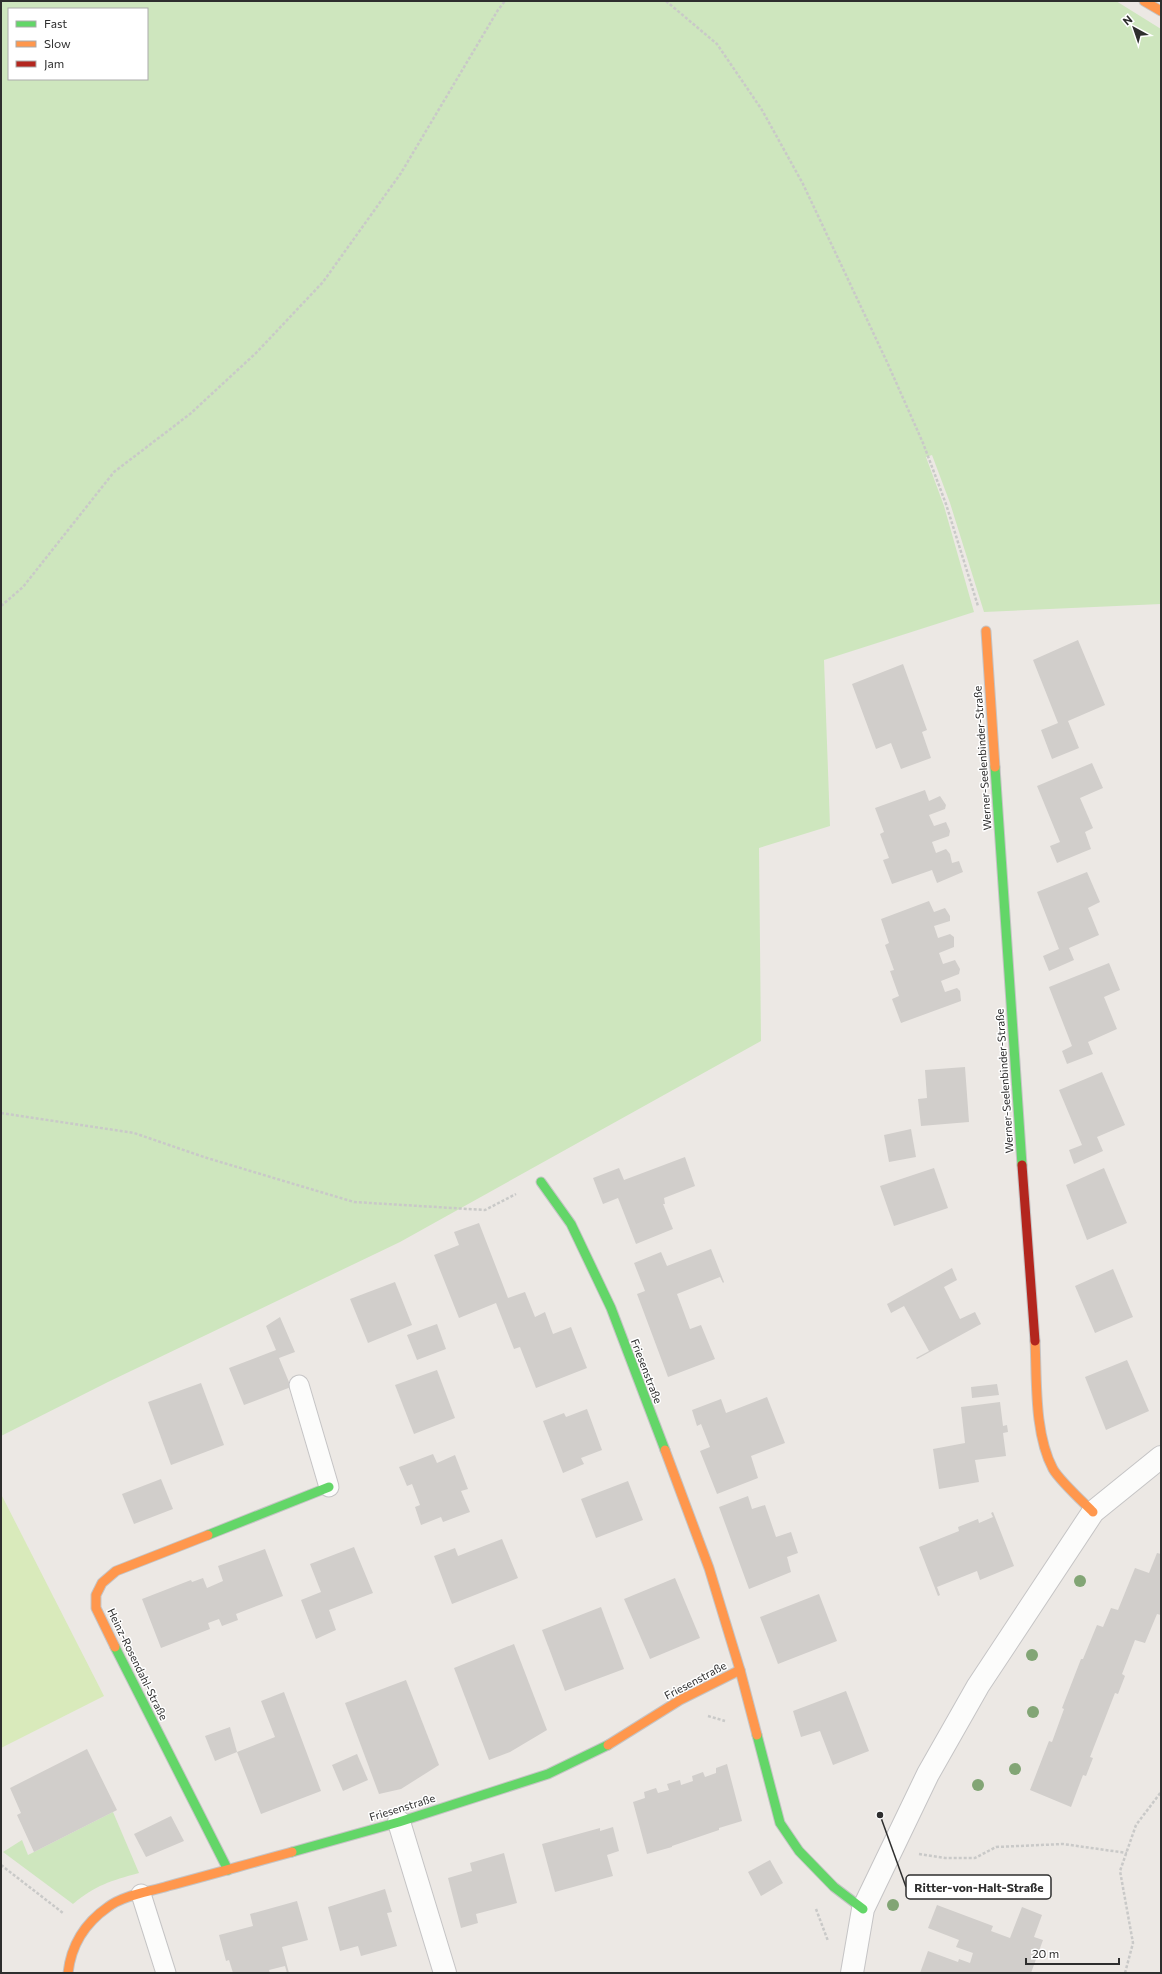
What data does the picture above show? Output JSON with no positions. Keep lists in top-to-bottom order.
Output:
{
  "streets": {
    "street": ["Werner-Seelenbinder-Straße", "Friesenstraße", "Heinz-Rosendahl-Straße"]
  },
  "crossings": [
    ["Friesenstraße", "Heinz-Rosendahl-Straße"]
  ],
  "places": ["Ritter-von-Halt-Straße"],
  "legend": ["Fast", "Slow", "Jam"],
  "scale_bar": "20 m",
  "north": "top left"
}
